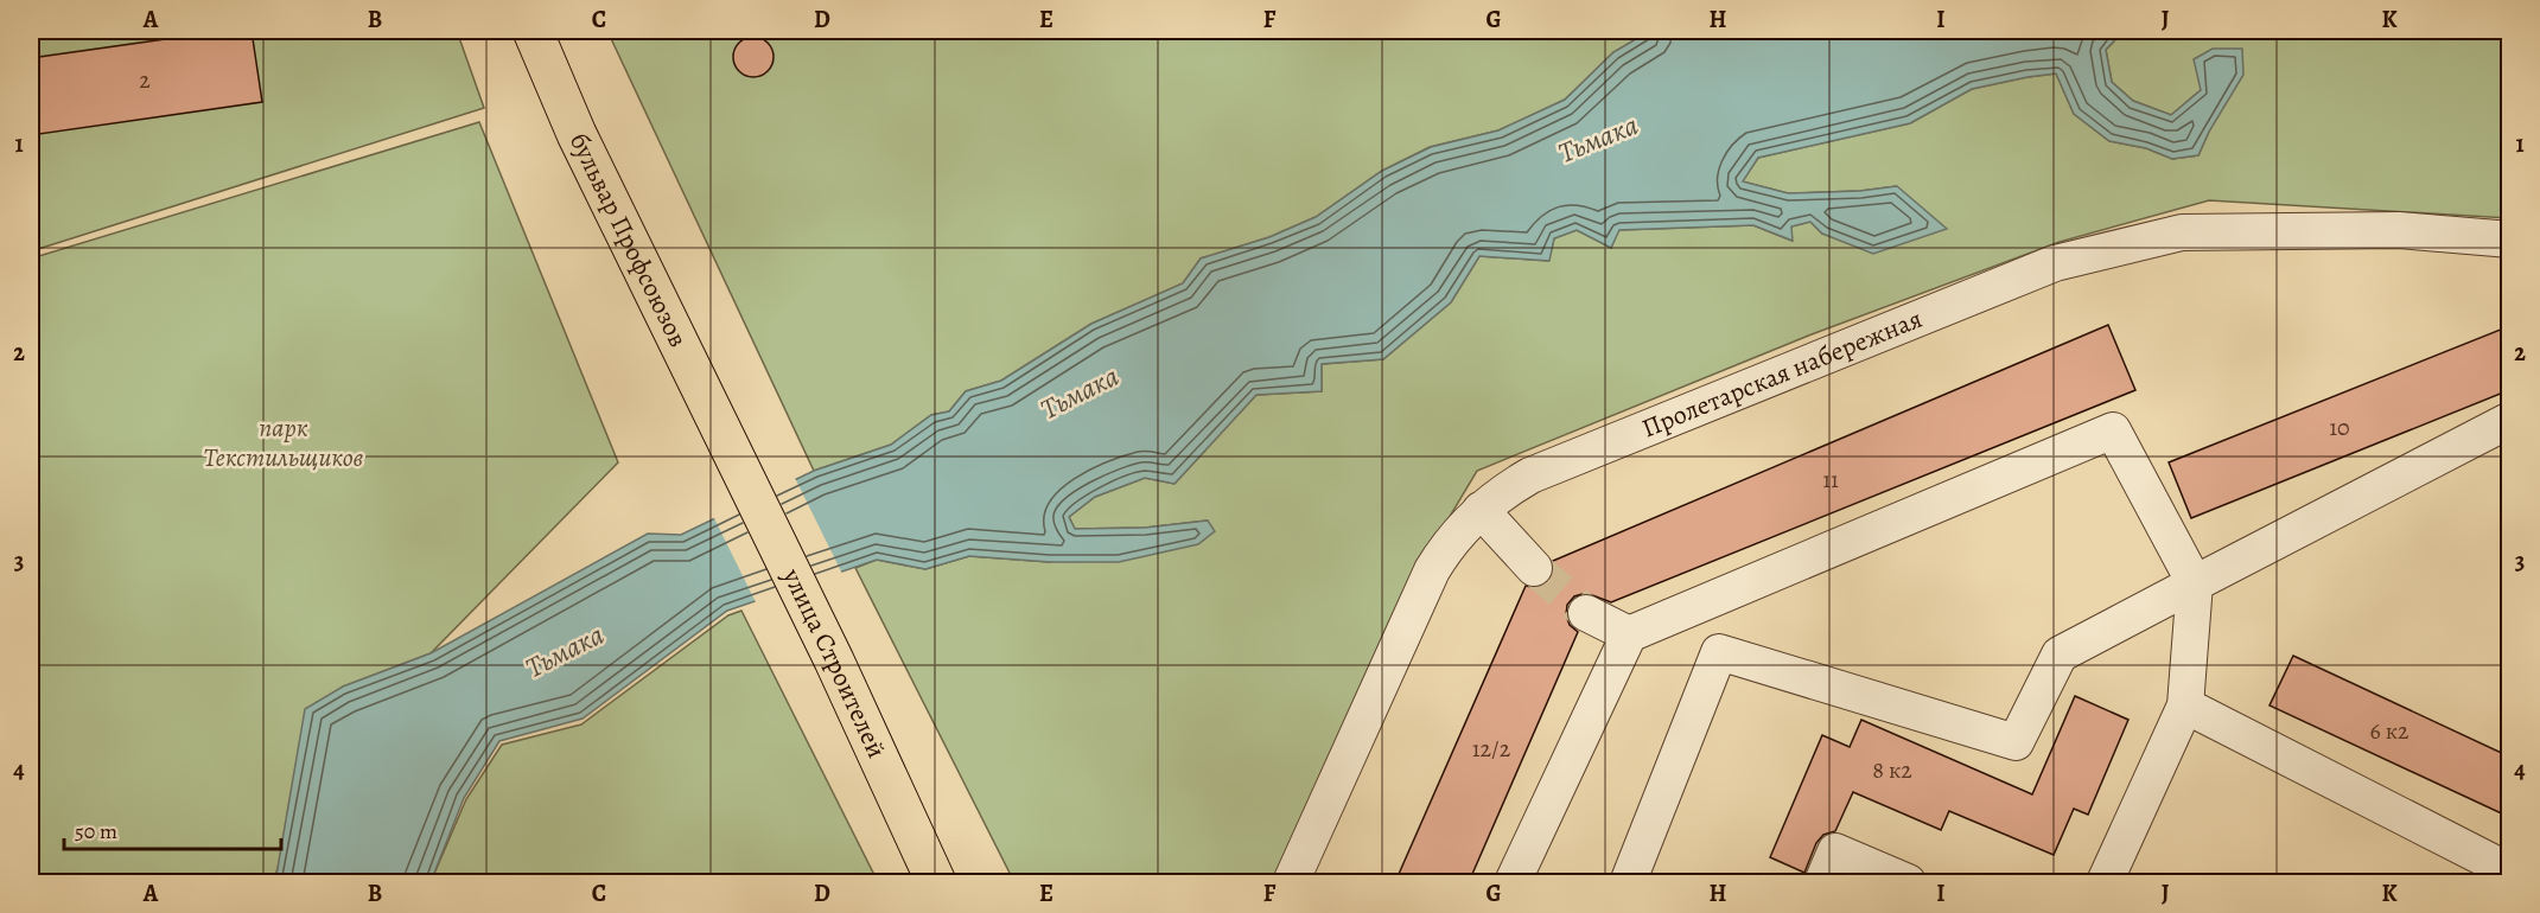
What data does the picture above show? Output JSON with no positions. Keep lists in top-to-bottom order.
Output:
{
  "streets": {
    "main road": ["бульвар Профсоюзов", "улица Строителей"],
    "street": ["Пролетарская набережная"]
  },
  "crossings": [
    ["бульвар Профсоюзов", "улица Строителей"]
  ],
  "water": ["Тьмака"],
  "parks": ["парк Текстильщиков"],
  "house_numbers": [
    "2",
    "10",
    "11",
    "6 к2",
    "12/2",
    "8 к2"
  ],
  "scale_bar": "50 m",
  "grid": {
    "columns": [
      "A",
      "B",
      "C",
      "D",
      "E",
      "F",
      "G",
      "H",
      "I",
      "J",
      "K"
    ],
    "rows": [
      "1",
      "2",
      "3",
      "4"
    ]
  }
}
